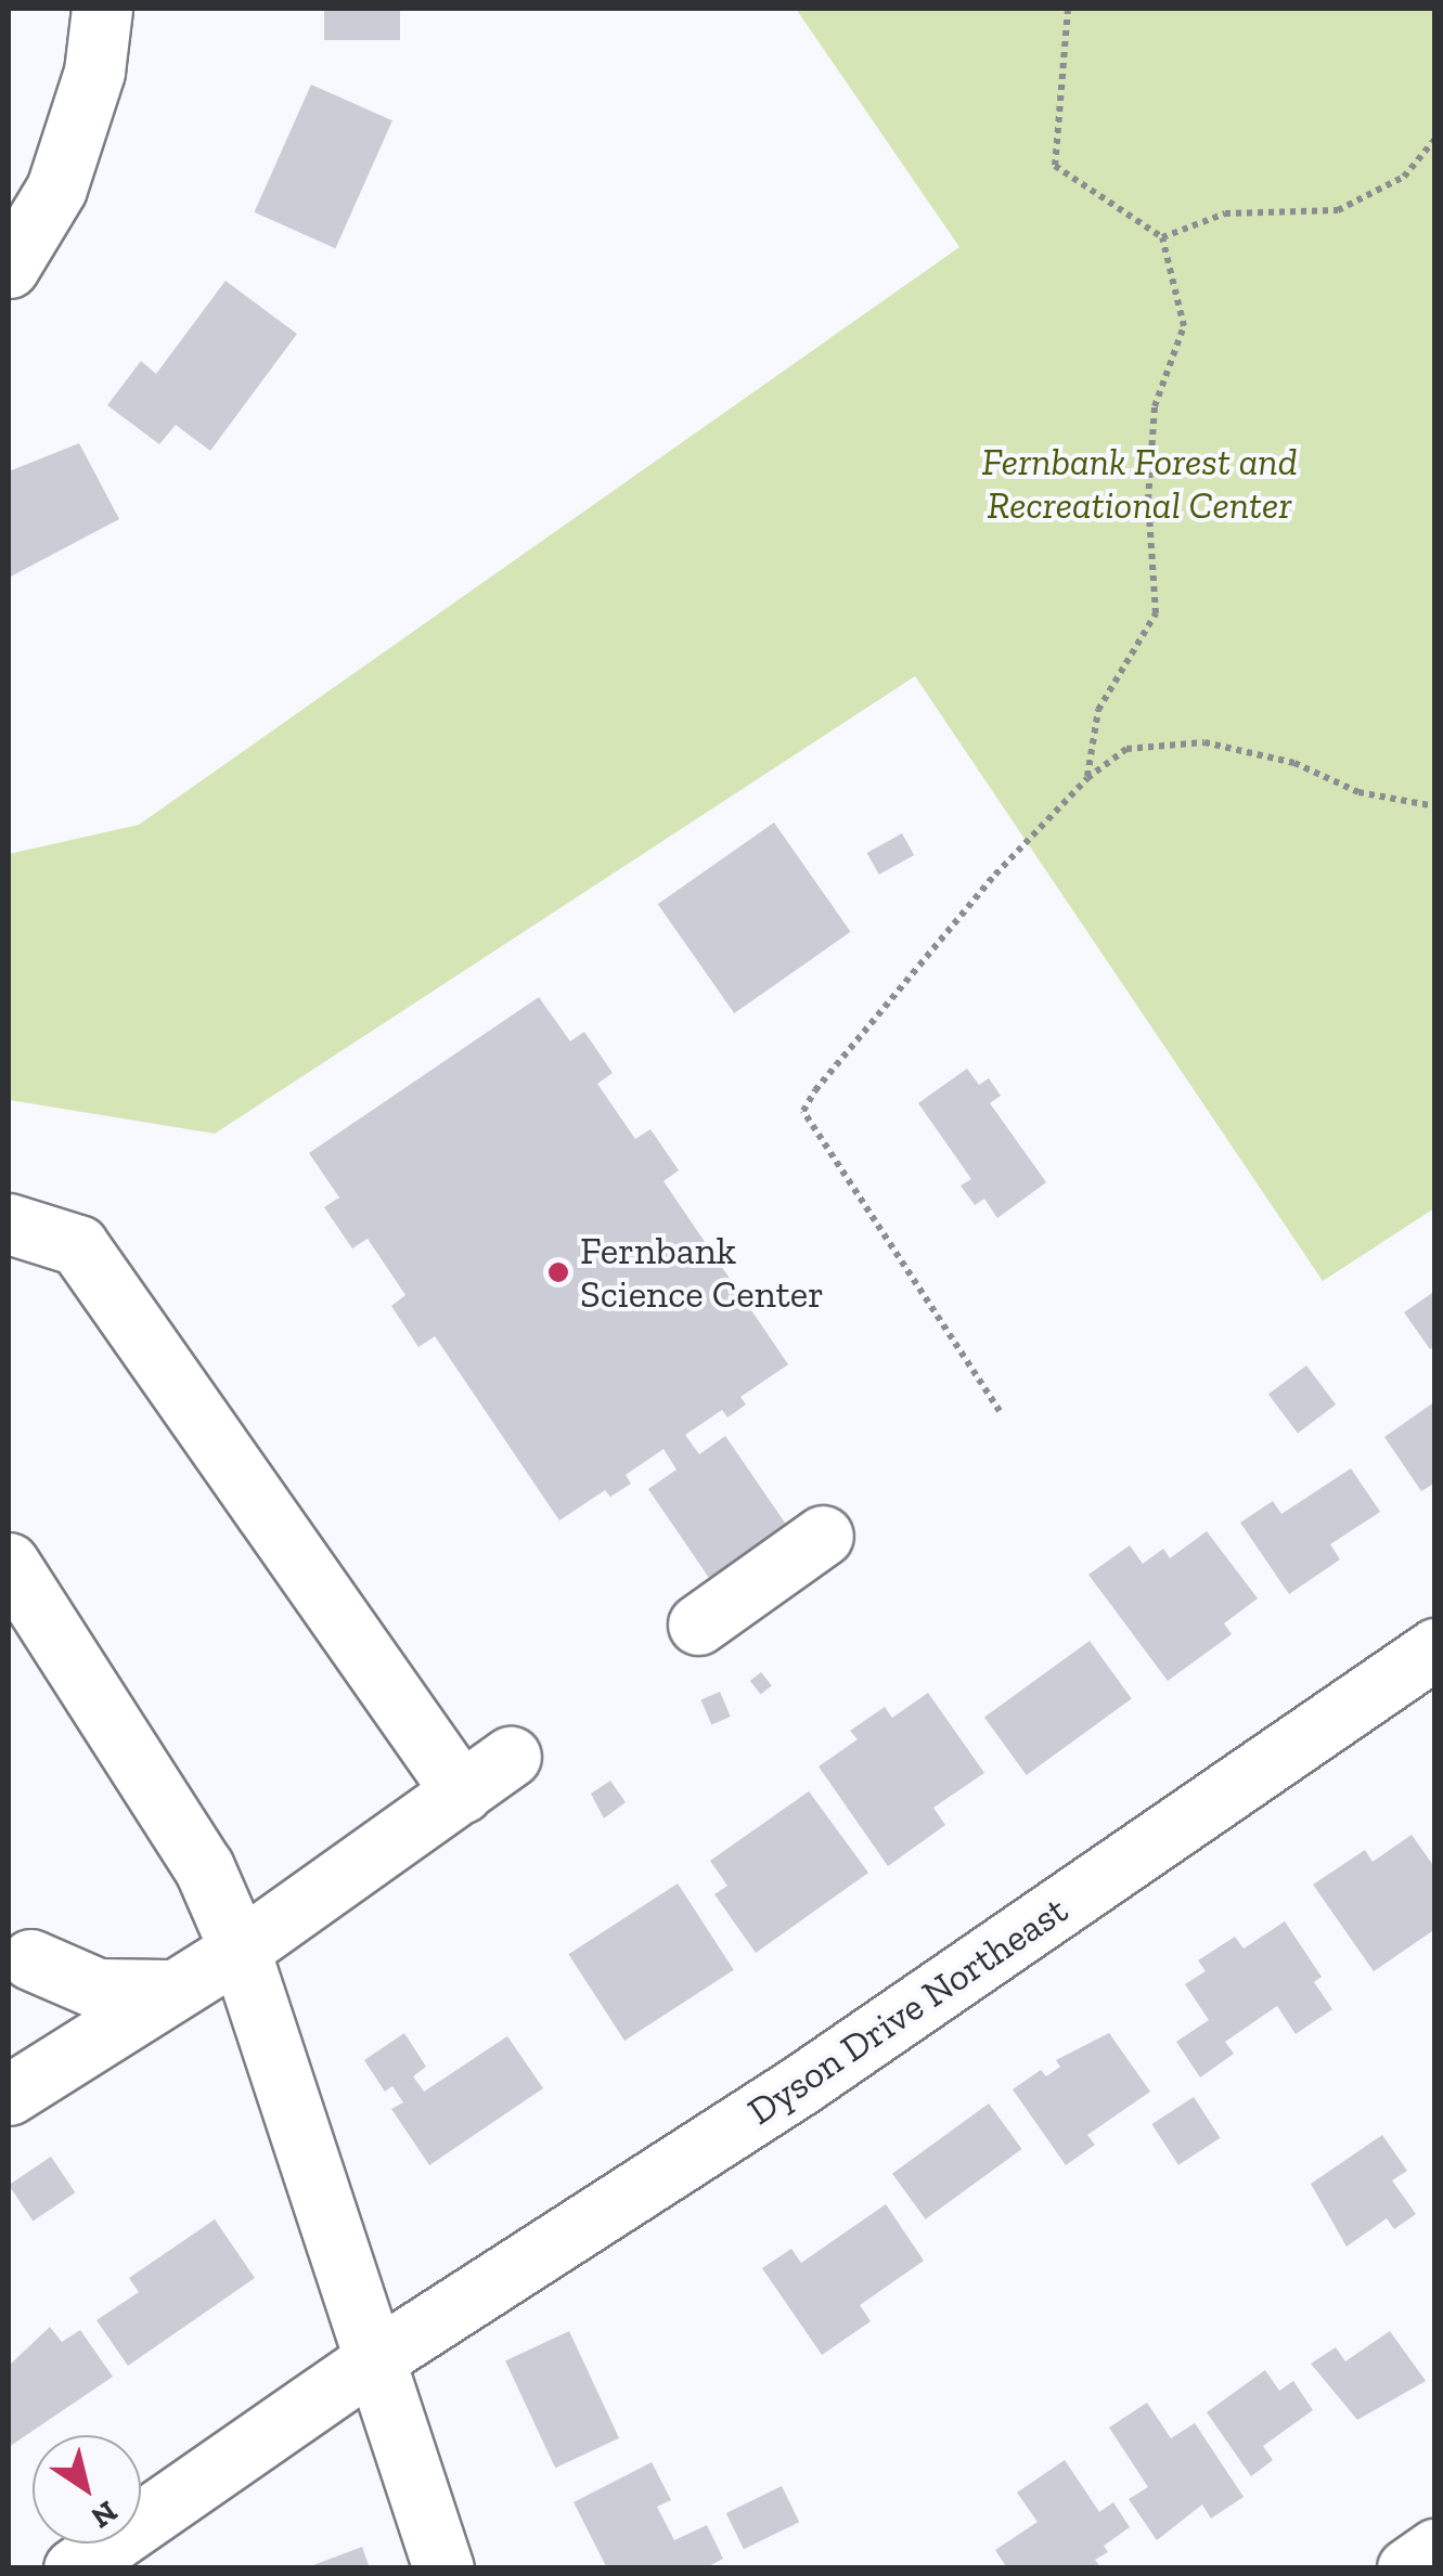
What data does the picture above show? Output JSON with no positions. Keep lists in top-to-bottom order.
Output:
{
  "streets": {
    "street": ["Dyson Drive Northeast"]
  },
  "parks": ["Fernbank Forest and Recreational Center"],
  "places": ["Fernbank Science Center"],
  "north": "bottom right"
}
